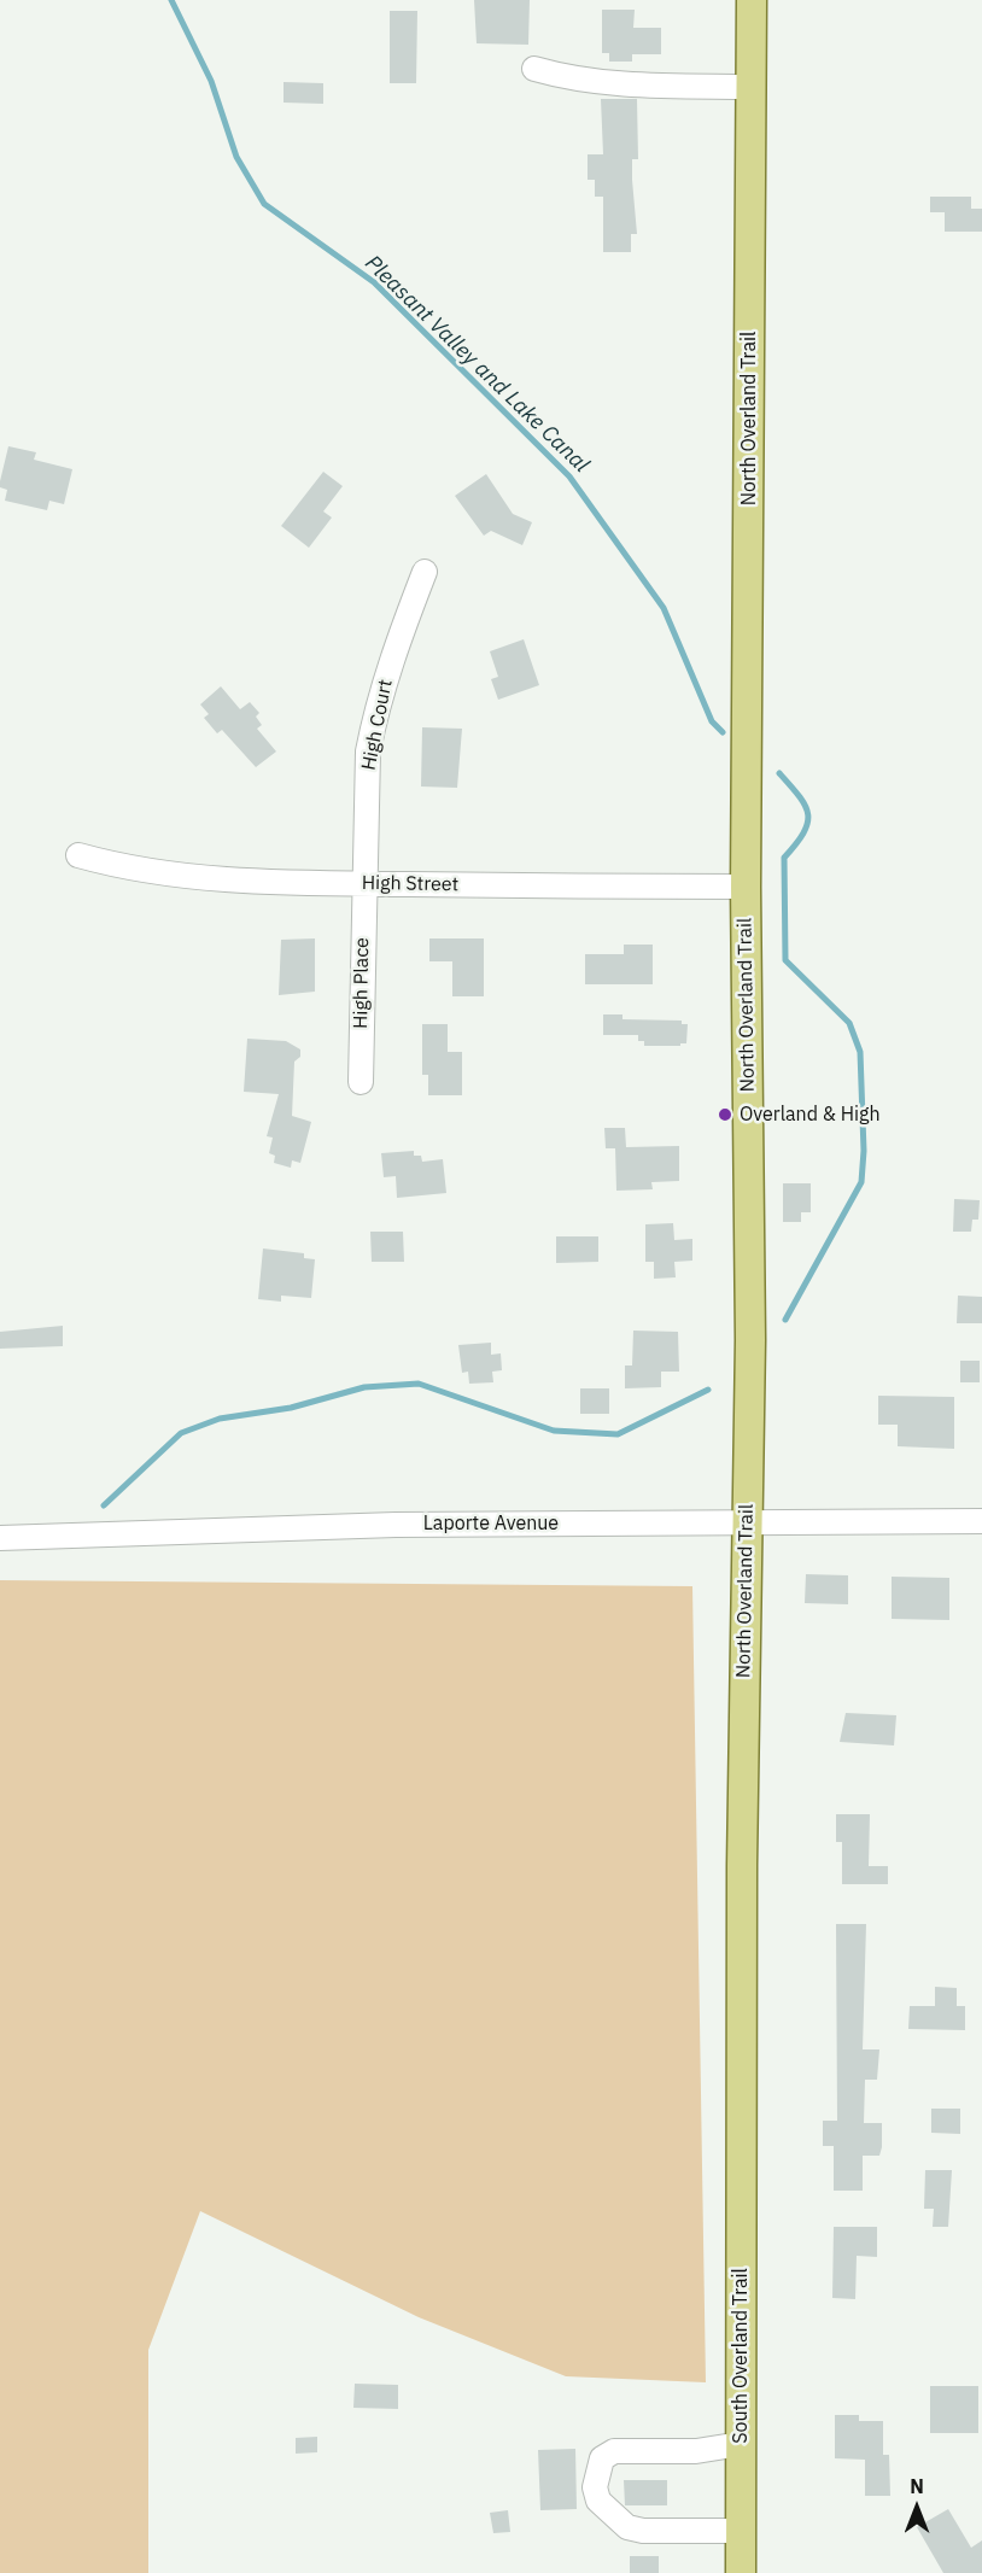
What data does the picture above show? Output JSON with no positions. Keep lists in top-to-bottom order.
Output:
{
  "streets": {
    "main road": ["North Overland Trail", "South Overland Trail"],
    "street": [
      "High Court",
      "High Street",
      "High Place",
      "Laporte Avenue"
    ]
  },
  "crossings": [
    ["North Overland Trail", "High Street"],
    ["North Overland Trail", "Laporte Avenue"],
    ["North Overland Trail", "South Overland Trail"],
    ["High Court", "High Street"],
    ["High Court", "High Place"],
    ["High Street", "High Place"]
  ],
  "water": ["Pleasant Valley and Lake Canal"],
  "places": ["Overland & High"],
  "north": "top"
}
